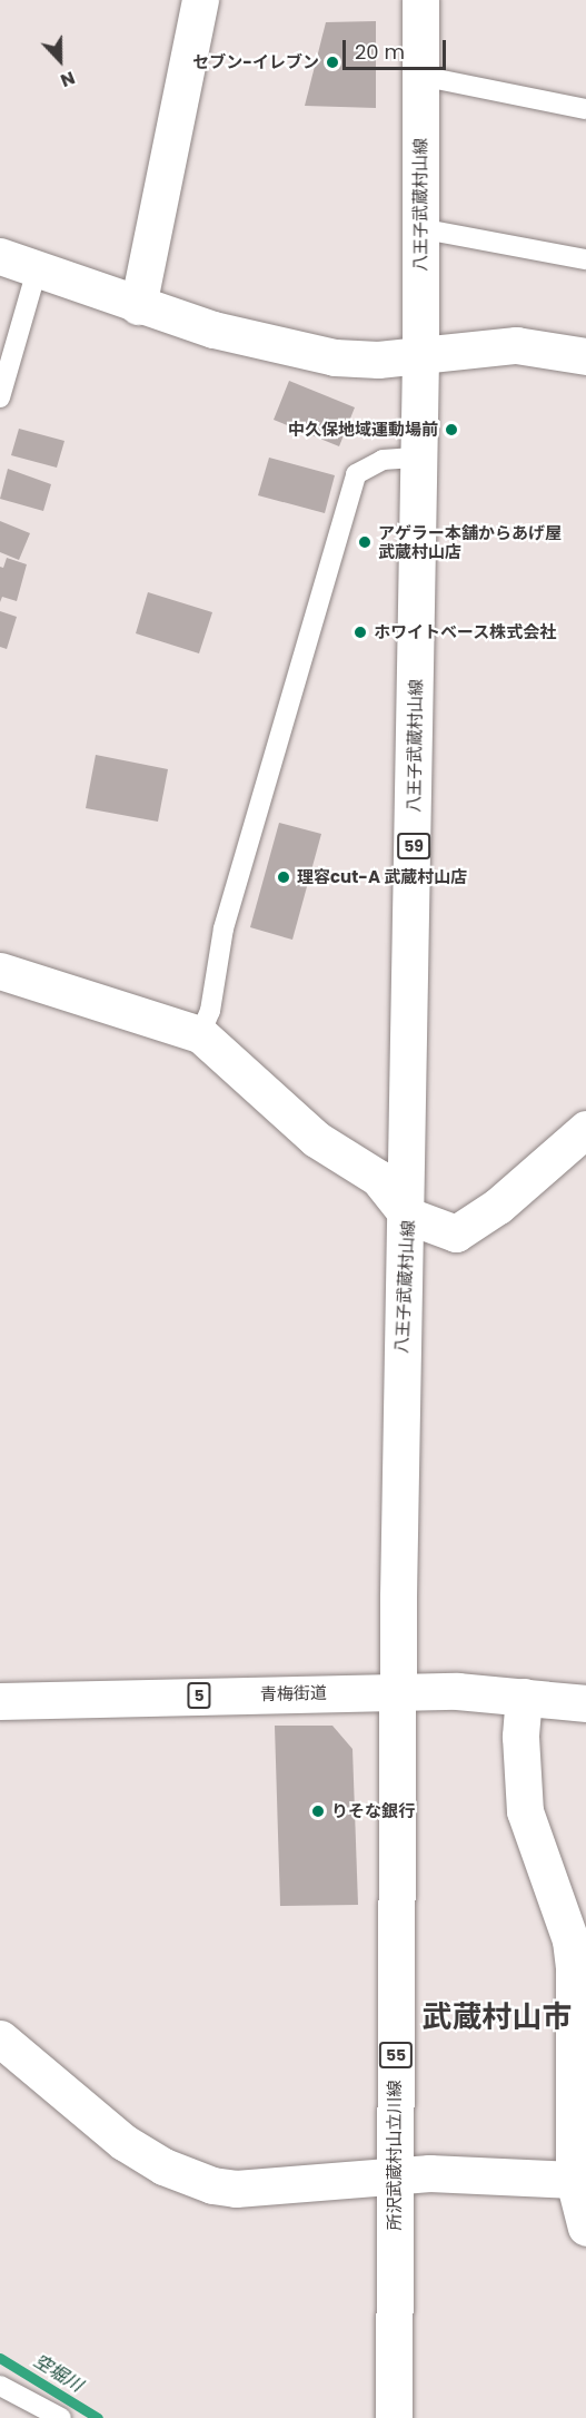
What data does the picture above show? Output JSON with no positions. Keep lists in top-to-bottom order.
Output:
{
  "streets": {
    "main road": [
      "八王子武蔵村山線",
      "59",
      "青梅街道",
      "5",
      "55",
      "所沢武蔵村山立川線"
    ]
  },
  "crossings": [
    ["八王子武蔵村山線", "青梅街道"],
    ["八王子武蔵村山線", "所沢武蔵村山立川線"],
    ["青梅街道", "所沢武蔵村山立川線"]
  ],
  "districts": ["武蔵村山市"],
  "water": ["空堀川"],
  "places": [
    "セブン-イレブン",
    "中久保地域運動場前",
    "アゲラー本舗からあげ屋 武蔵村山店",
    "ホワイトベース株式会社",
    "理容cut-A 武蔵村山店",
    "りそな銀行"
  ],
  "scale_bar": "20 m",
  "north": "bottom"
}
